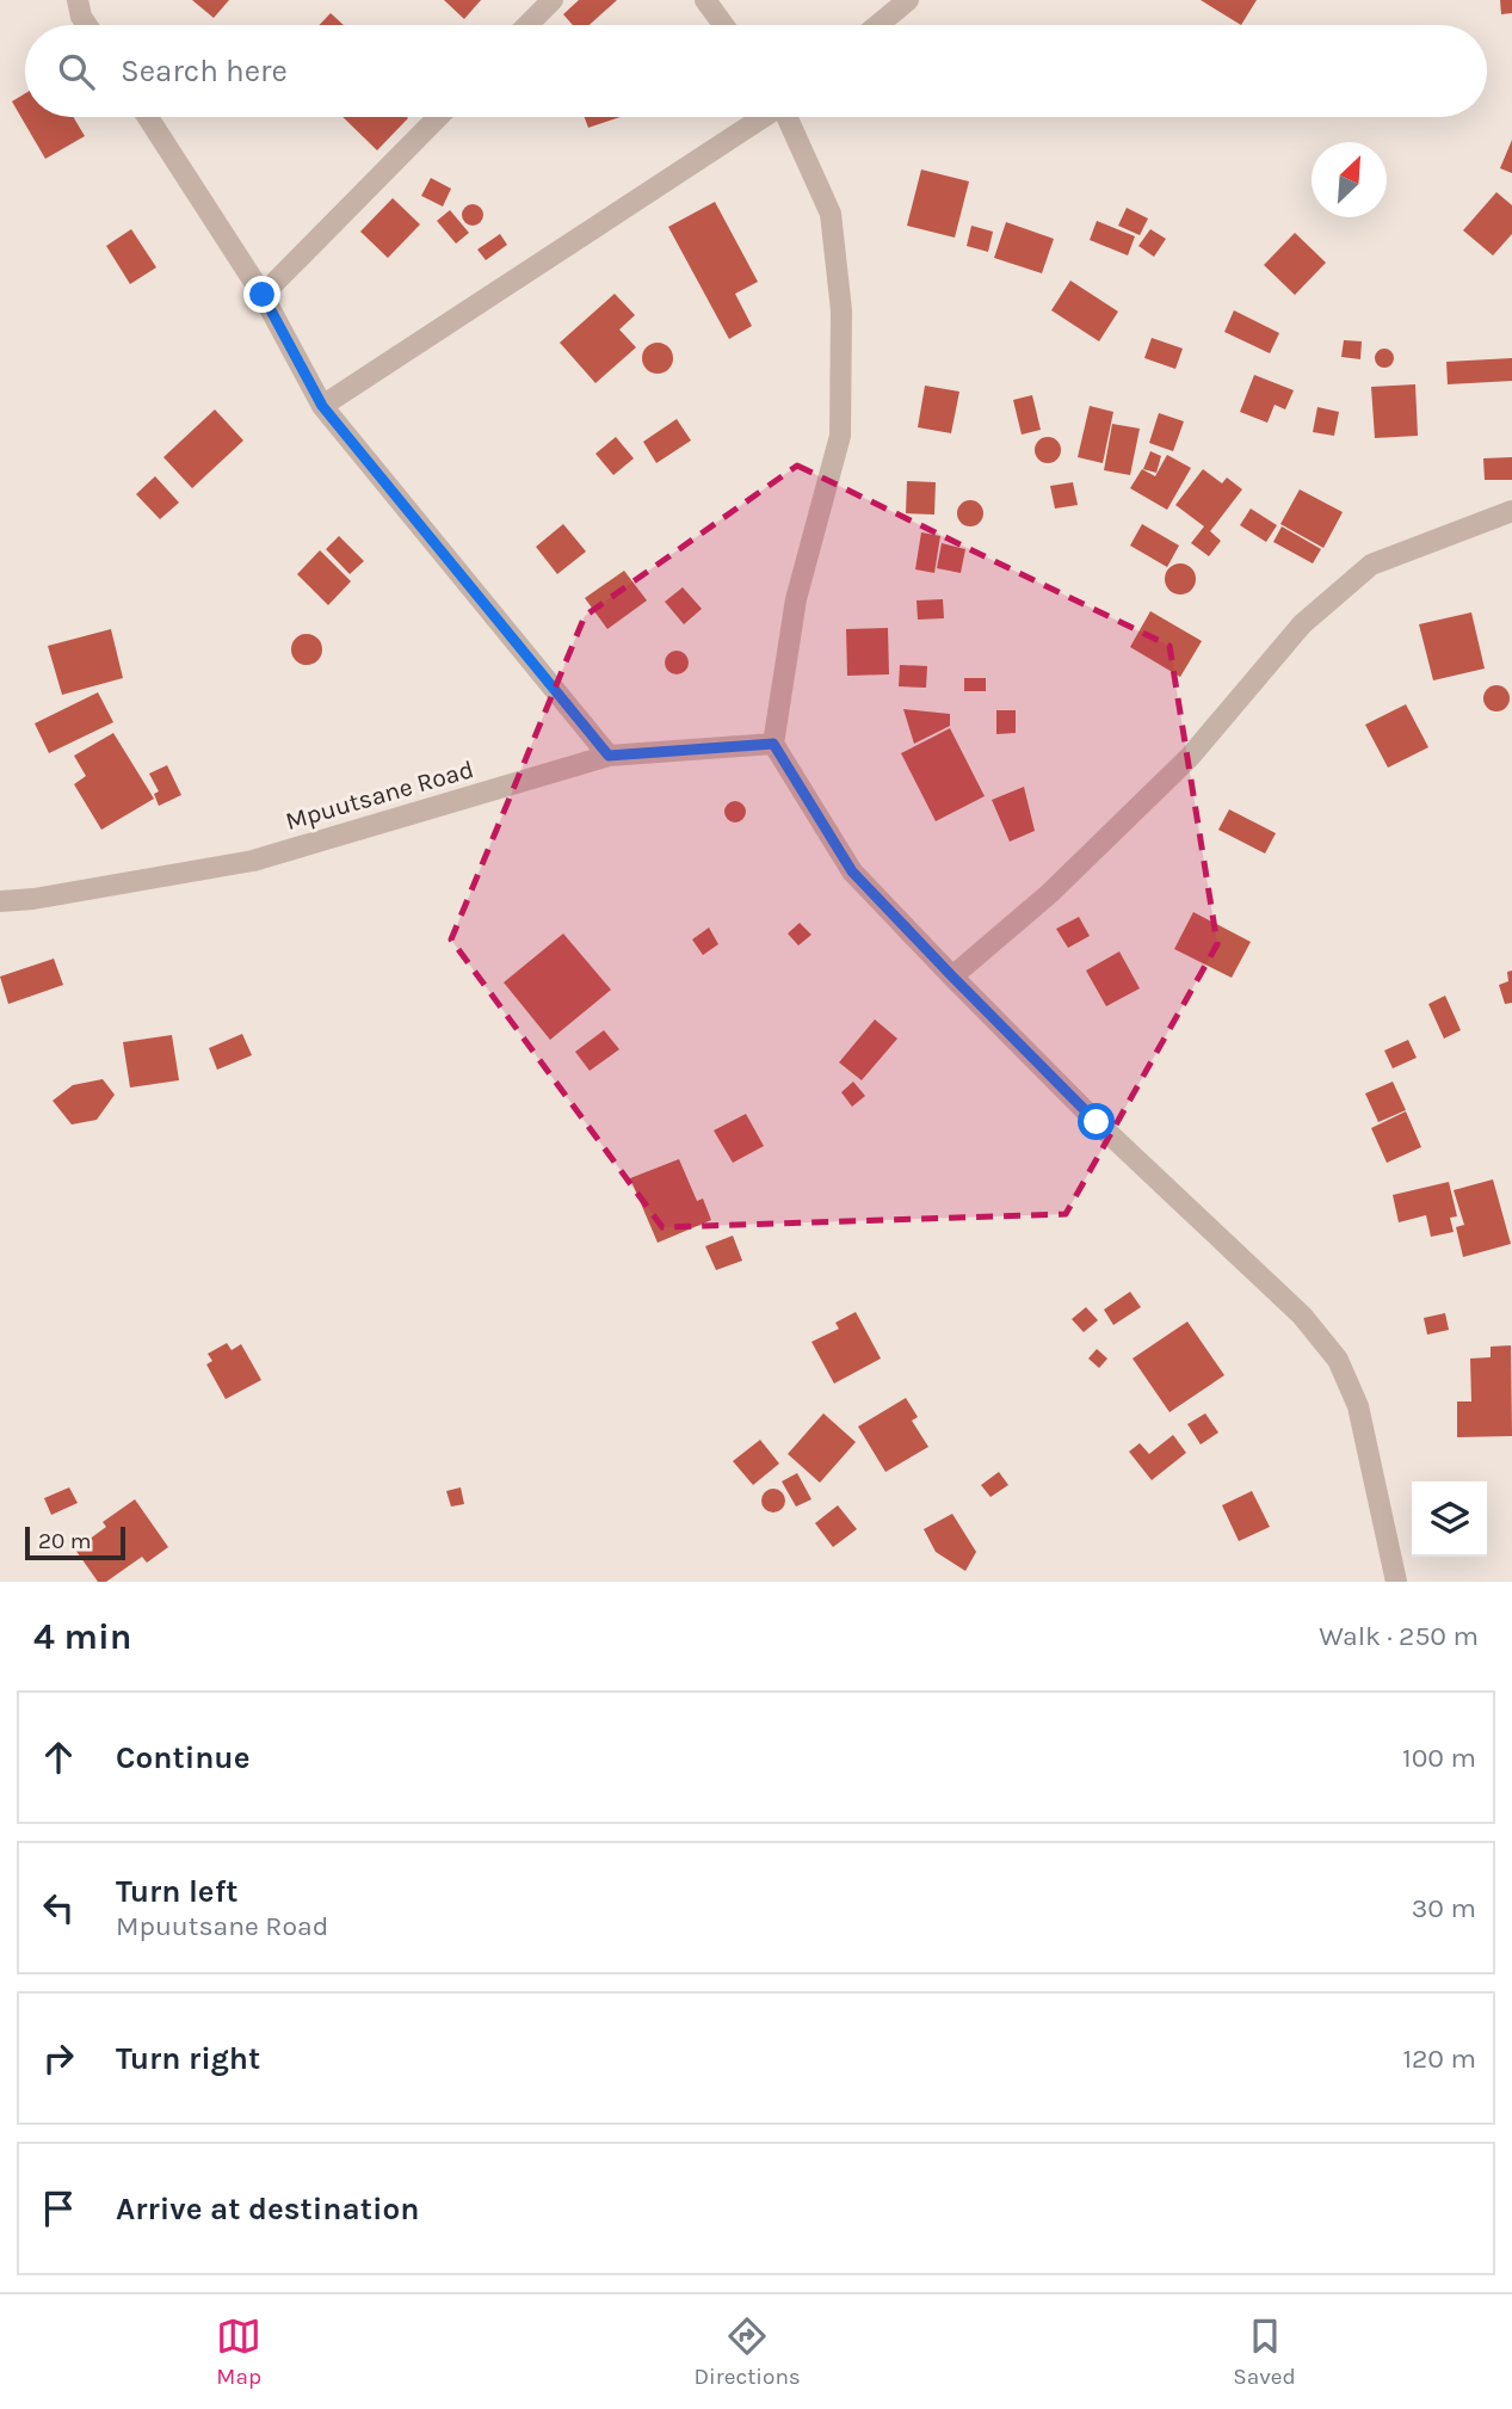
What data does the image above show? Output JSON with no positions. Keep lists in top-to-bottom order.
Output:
{
  "streets": {
    "street": ["Mpuutsane Road"]
  },
  "scale_bar": "20 m",
  "north": "top right",
  "page": {
    "search": "Search here",
    "scale": "20 m",
    "heading": ["4 min", "Walk · 250 m"],
    "list": [
      ["Continue", "100 m"],
      ["Turn left", "Mpuutsane Road", "30 m"],
      ["Turn right", "120 m"],
      "Arrive at destination"
    ],
    "nav": ["Map", "Directions", "Saved"]
  }
}
